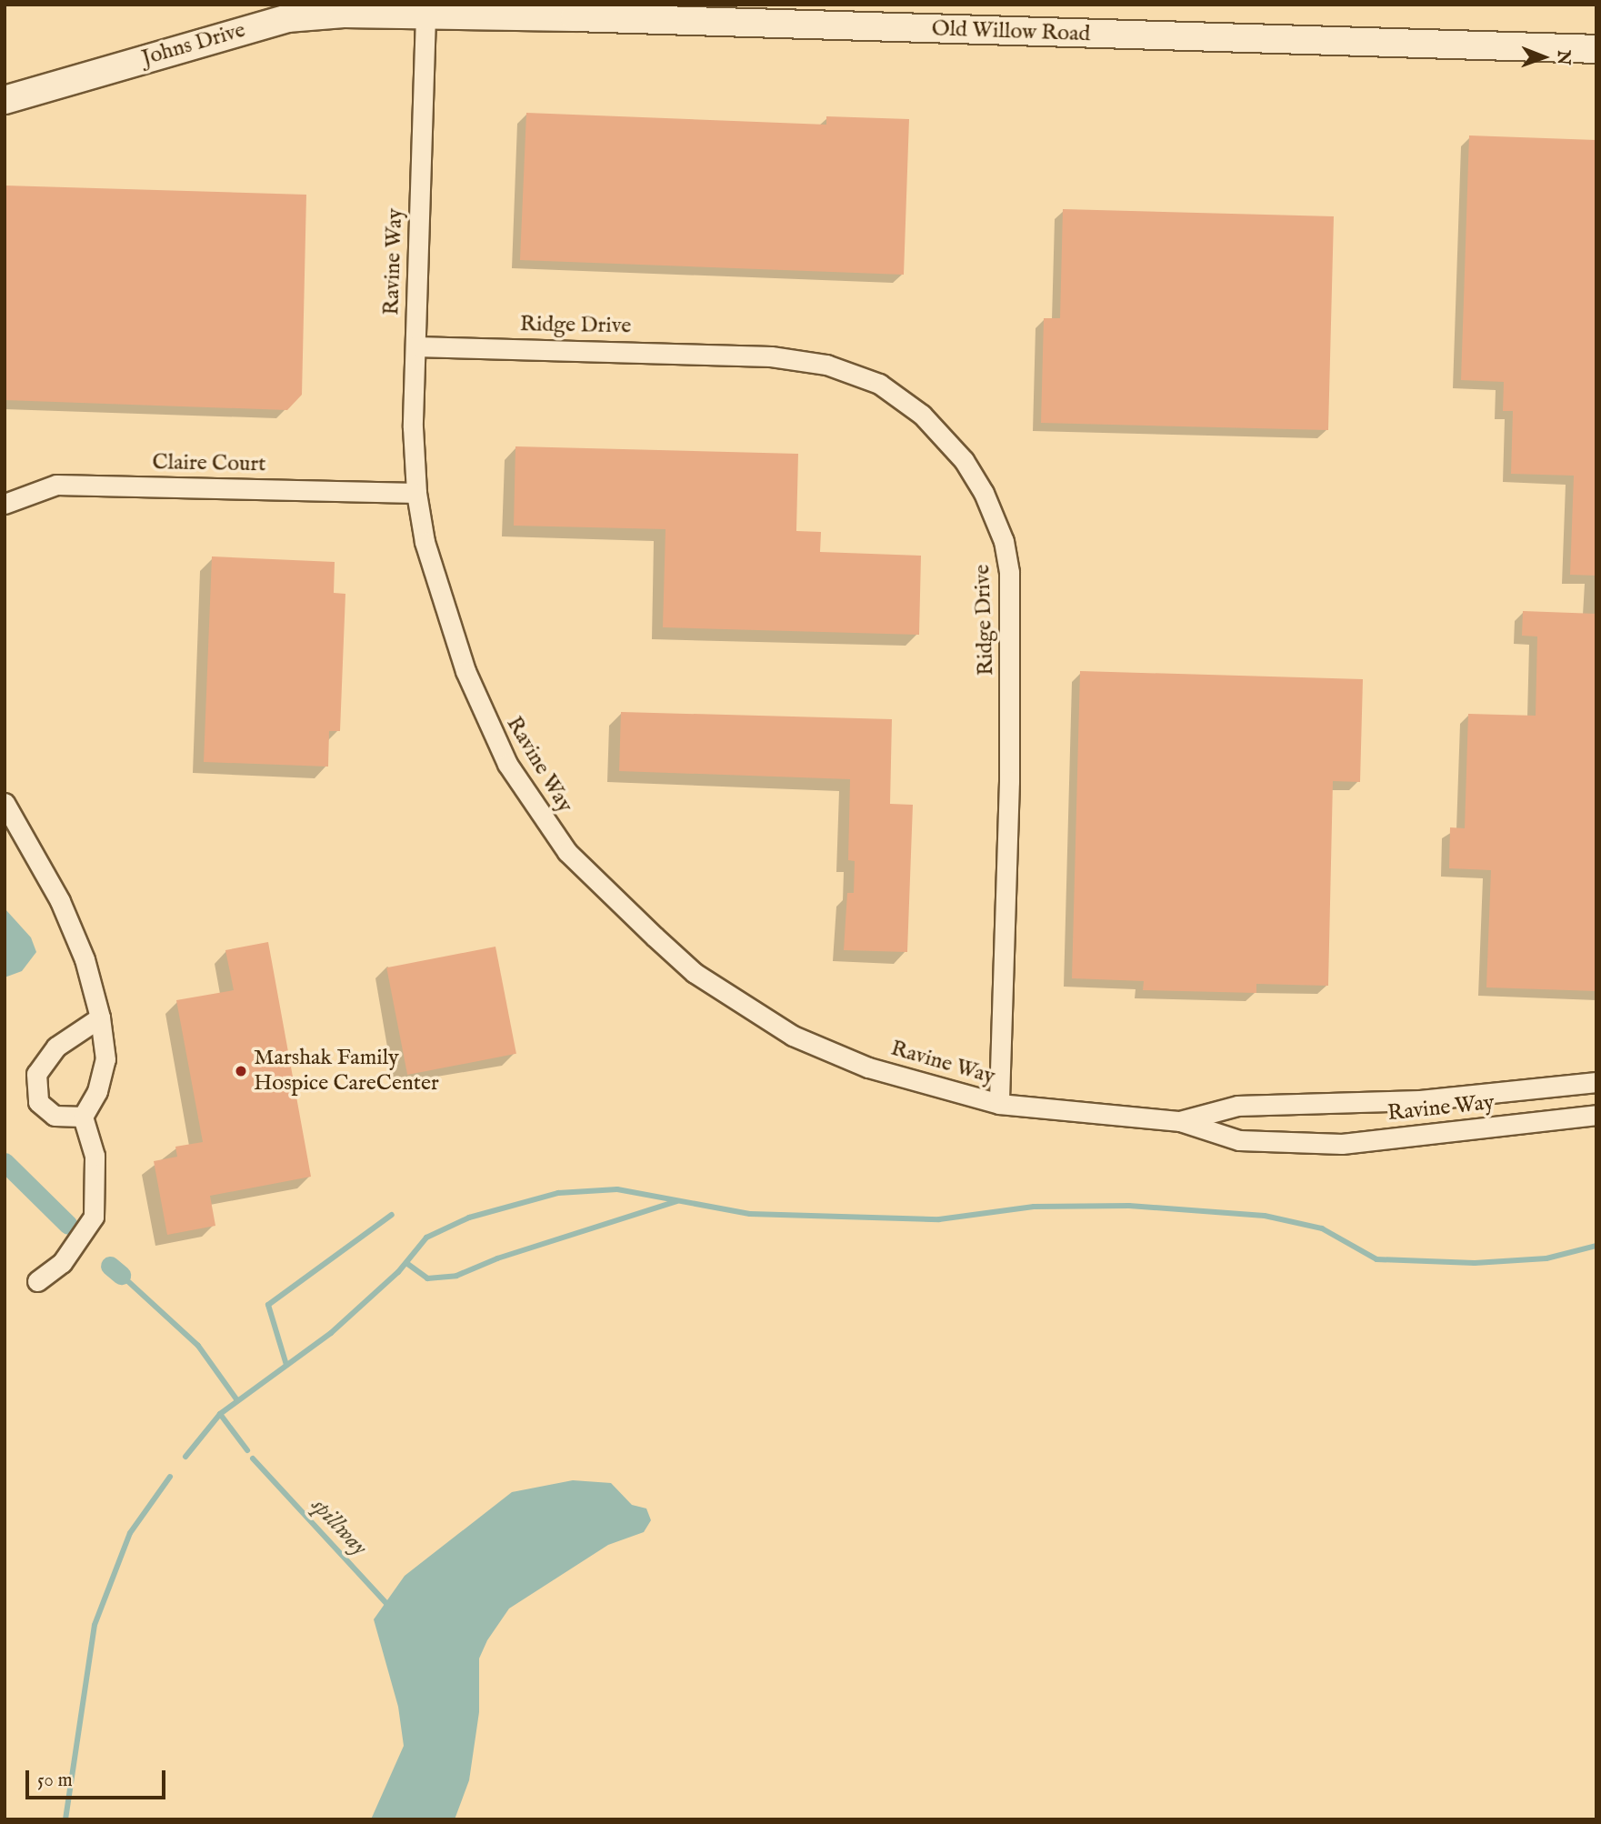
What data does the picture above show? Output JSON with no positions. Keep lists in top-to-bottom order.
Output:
{
  "streets": {
    "street": [
      "Old Willow Road",
      "Johns Drive",
      "Ravine Way",
      "Ridge Drive",
      "Claire Court"
    ]
  },
  "crossings": [
    ["Old Willow Road", "Johns Drive"],
    ["Old Willow Road", "Ravine Way"],
    ["Johns Drive", "Ravine Way"],
    ["Ravine Way", "Ridge Drive"],
    ["Ravine Way", "Claire Court"]
  ],
  "water": ["spillway"],
  "places": ["Marshak Family Hospice CareCenter"],
  "scale_bar": "50 m",
  "north": "right"
}
